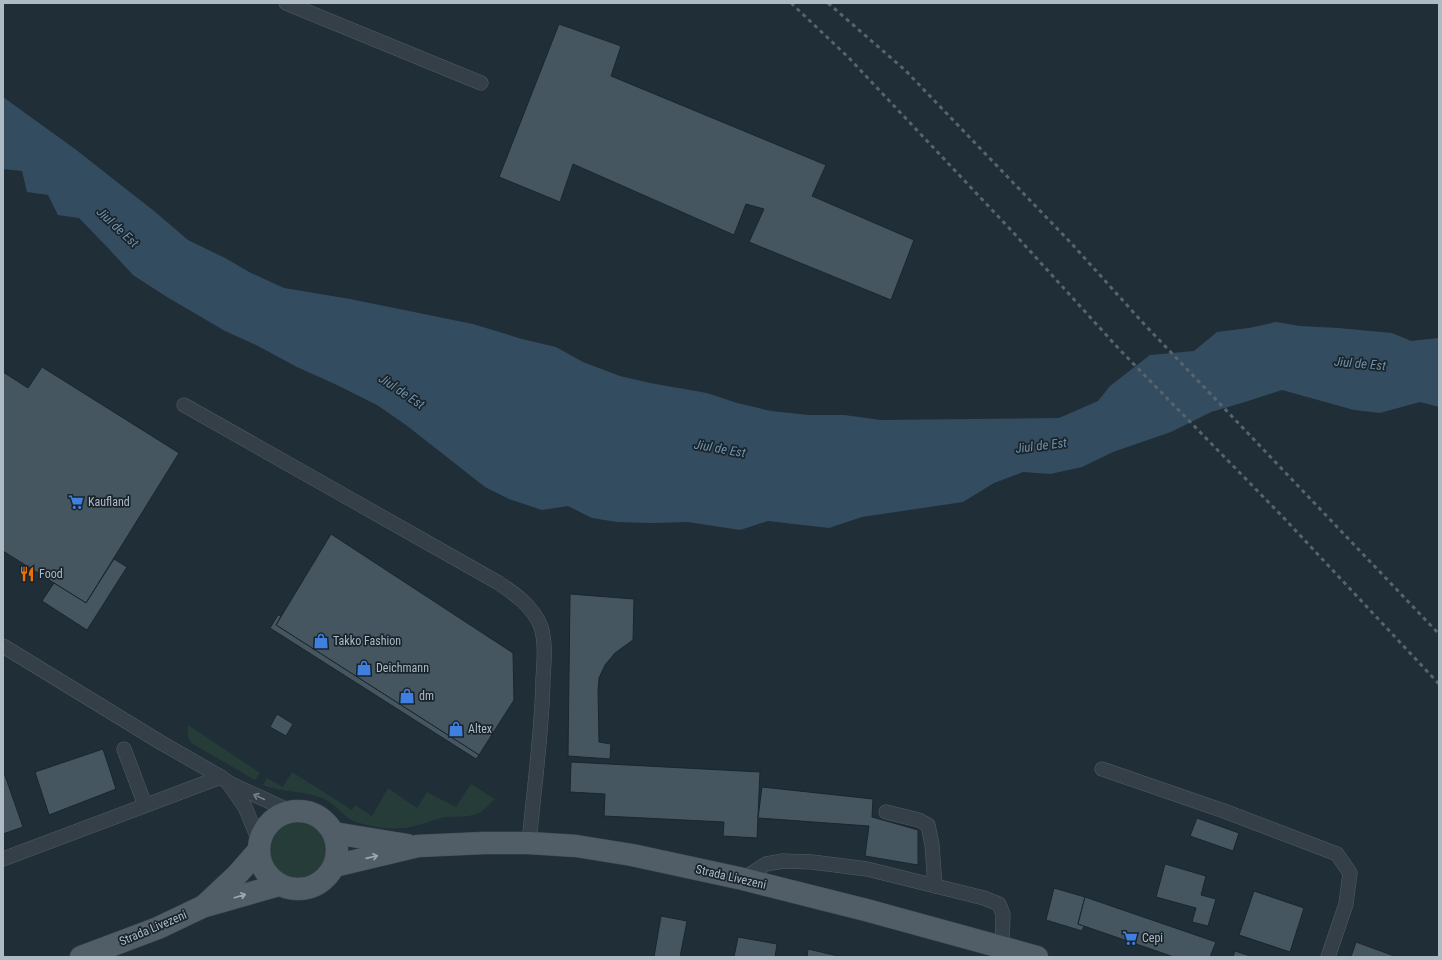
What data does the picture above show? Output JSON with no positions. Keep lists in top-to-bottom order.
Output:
{
  "streets": {
    "main road": ["Strada Livezeni"]
  },
  "water": ["Jiul de Est"],
  "places": {
    "supermarket": ["Kaufland", "Cepi"],
    "restaurant": ["Food"],
    "shop": [
      "Takko Fashion",
      "Deichmann",
      "dm",
      "Altex"
    ]
  }
}
